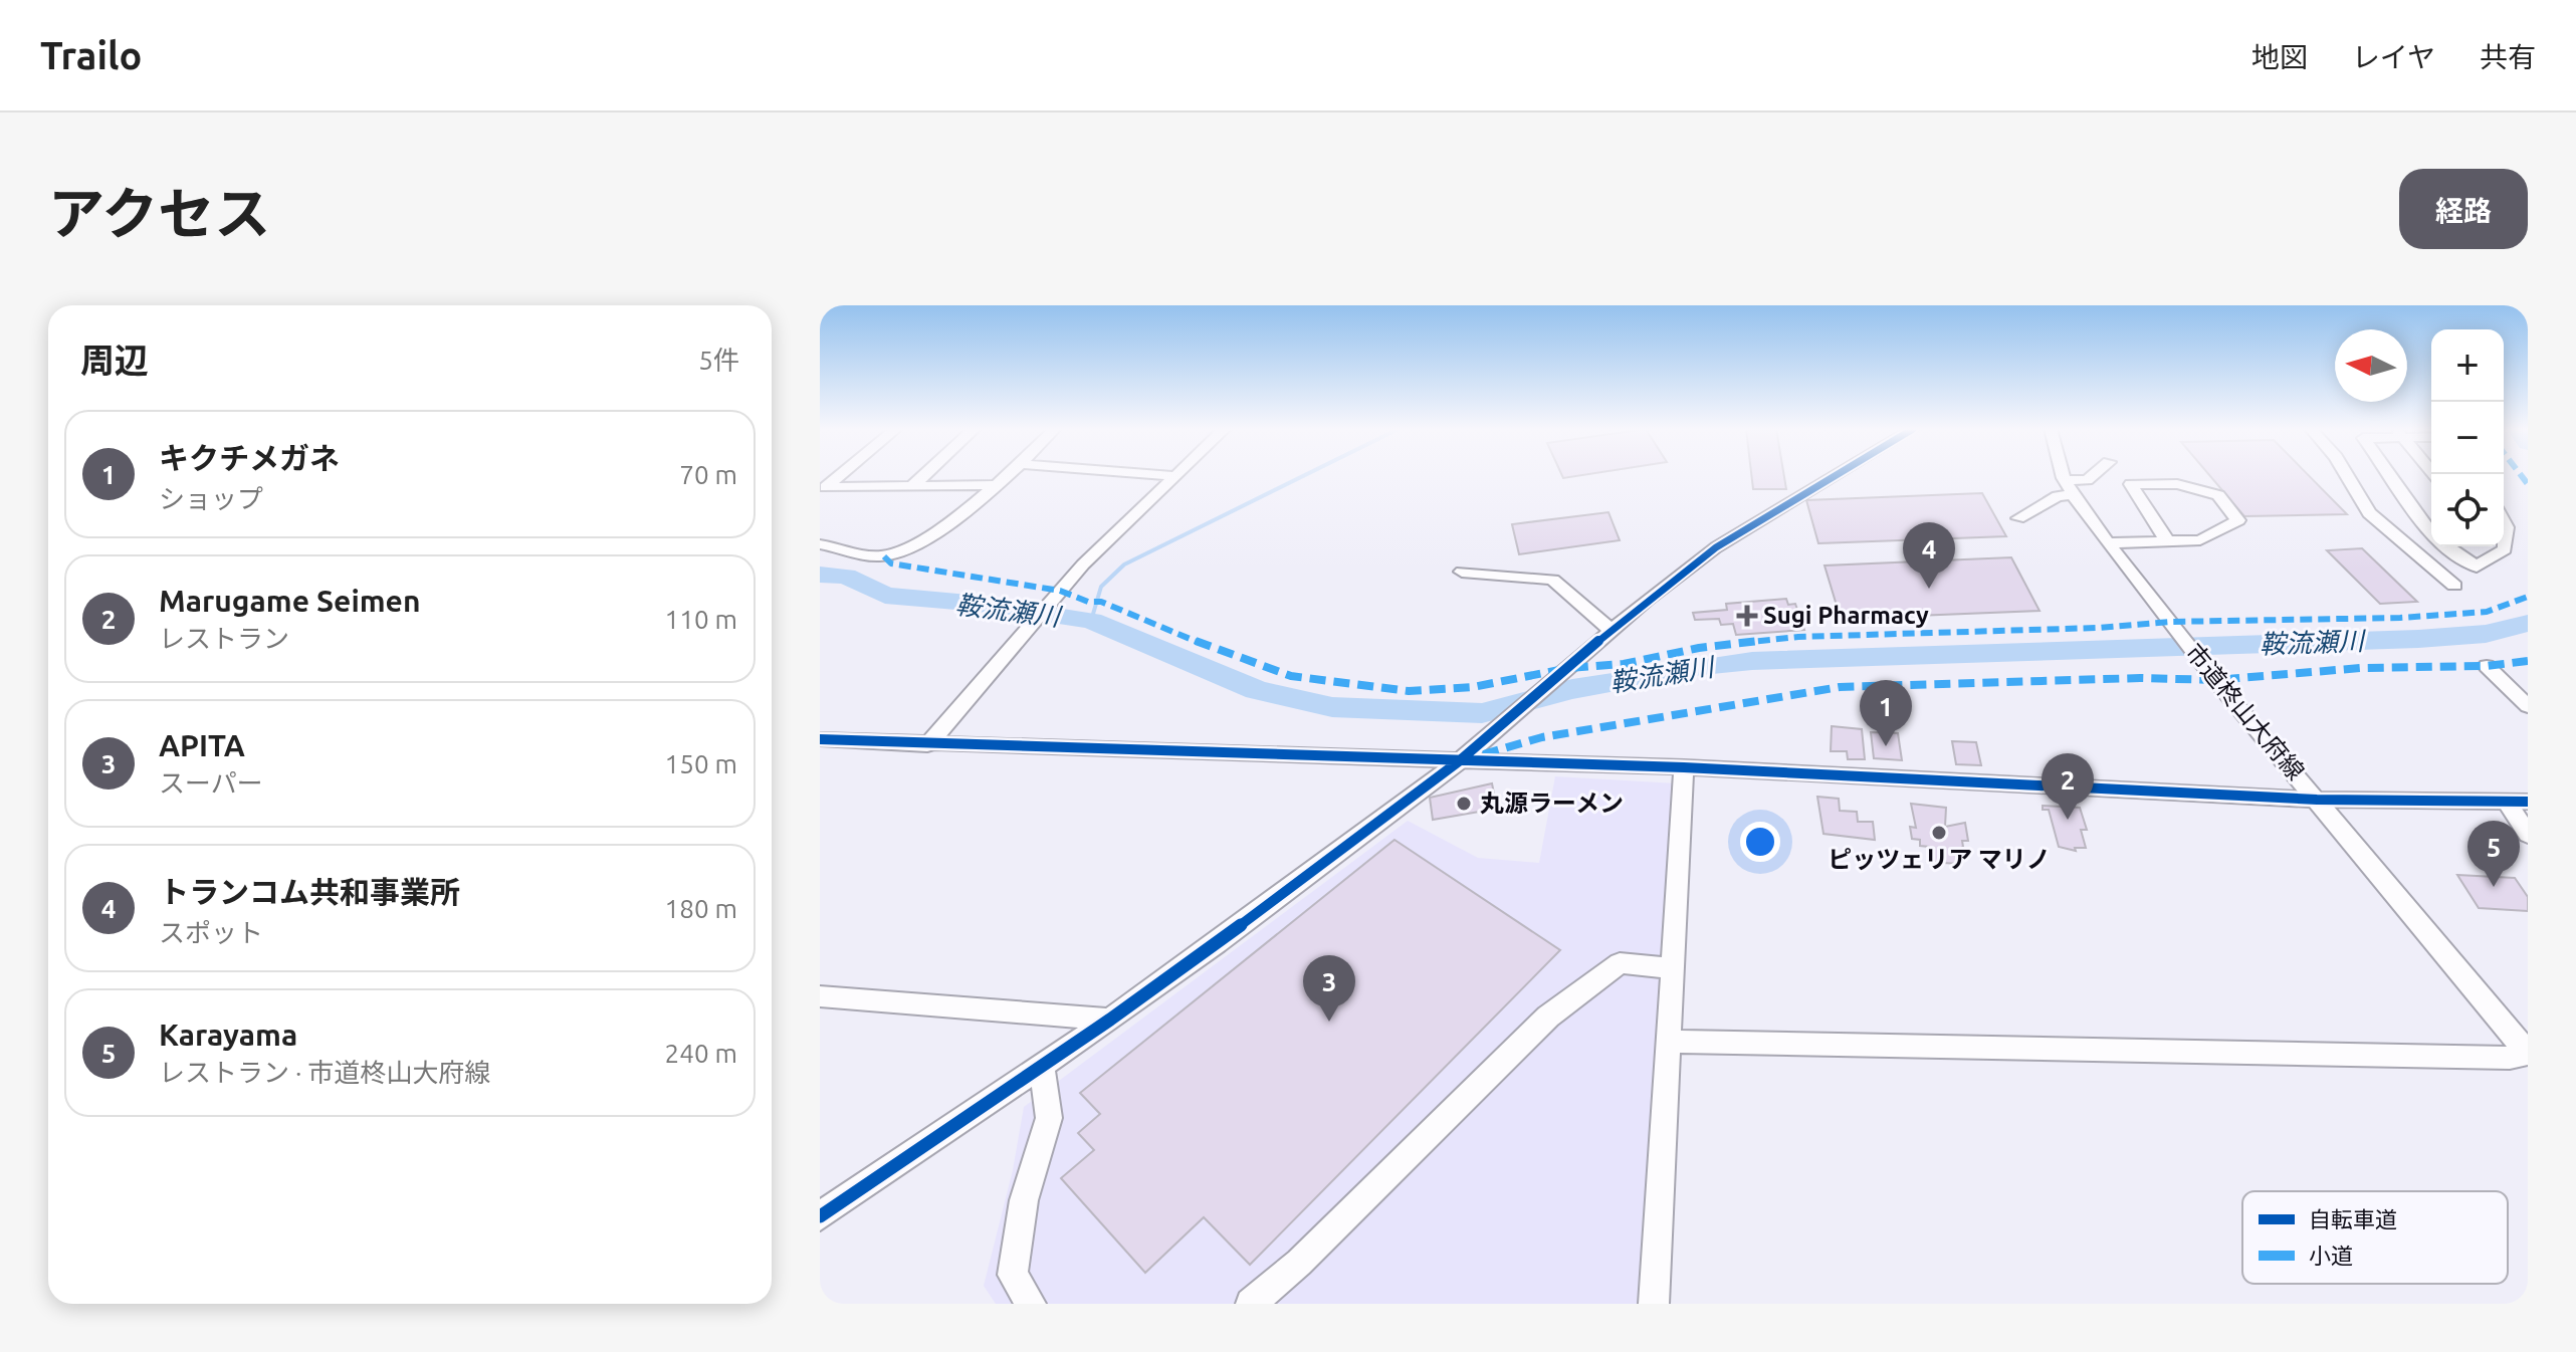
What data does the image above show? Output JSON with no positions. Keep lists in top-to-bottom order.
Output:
{
  "streets": {
    "street": ["市道柊山大府線"]
  },
  "water": ["鞍流瀬川"],
  "places": {
    "health": ["Sugi Pharmacy"],
    "other": ["丸源ラーメン", "ピッツェリア マリノ"]
  },
  "legend": ["自転車道", "小道"],
  "north": "left",
  "page": {
    "header": "Trailo",
    "nav": ["地図", "レイヤ", "共有"],
    "title": "アクセス",
    "buttons": "経路",
    "heading": ["周辺", "5件"],
    "map_buttons": ["+", "−"],
    "list": [
      {
        "mark": "1",
        "name": "キクチメガネ",
        "note": "ショップ",
        "value": "70 m"
      },
      {
        "mark": "2",
        "name": "Marugame Seimen",
        "note": "レストラン",
        "value": "110 m"
      },
      {
        "mark": "3",
        "name": "APITA",
        "note": "スーパー",
        "value": "150 m"
      },
      {
        "mark": "4",
        "name": "トランコム共和事業所",
        "note": "スポット",
        "value": "180 m"
      },
      {
        "mark": "5",
        "name": "Karayama",
        "note": "レストラン · 市道柊山大府線",
        "value": "240 m"
      }
    ],
    "pins": [
      "4",
      "1",
      "2",
      "5",
      "3"
    ]
  }
}
